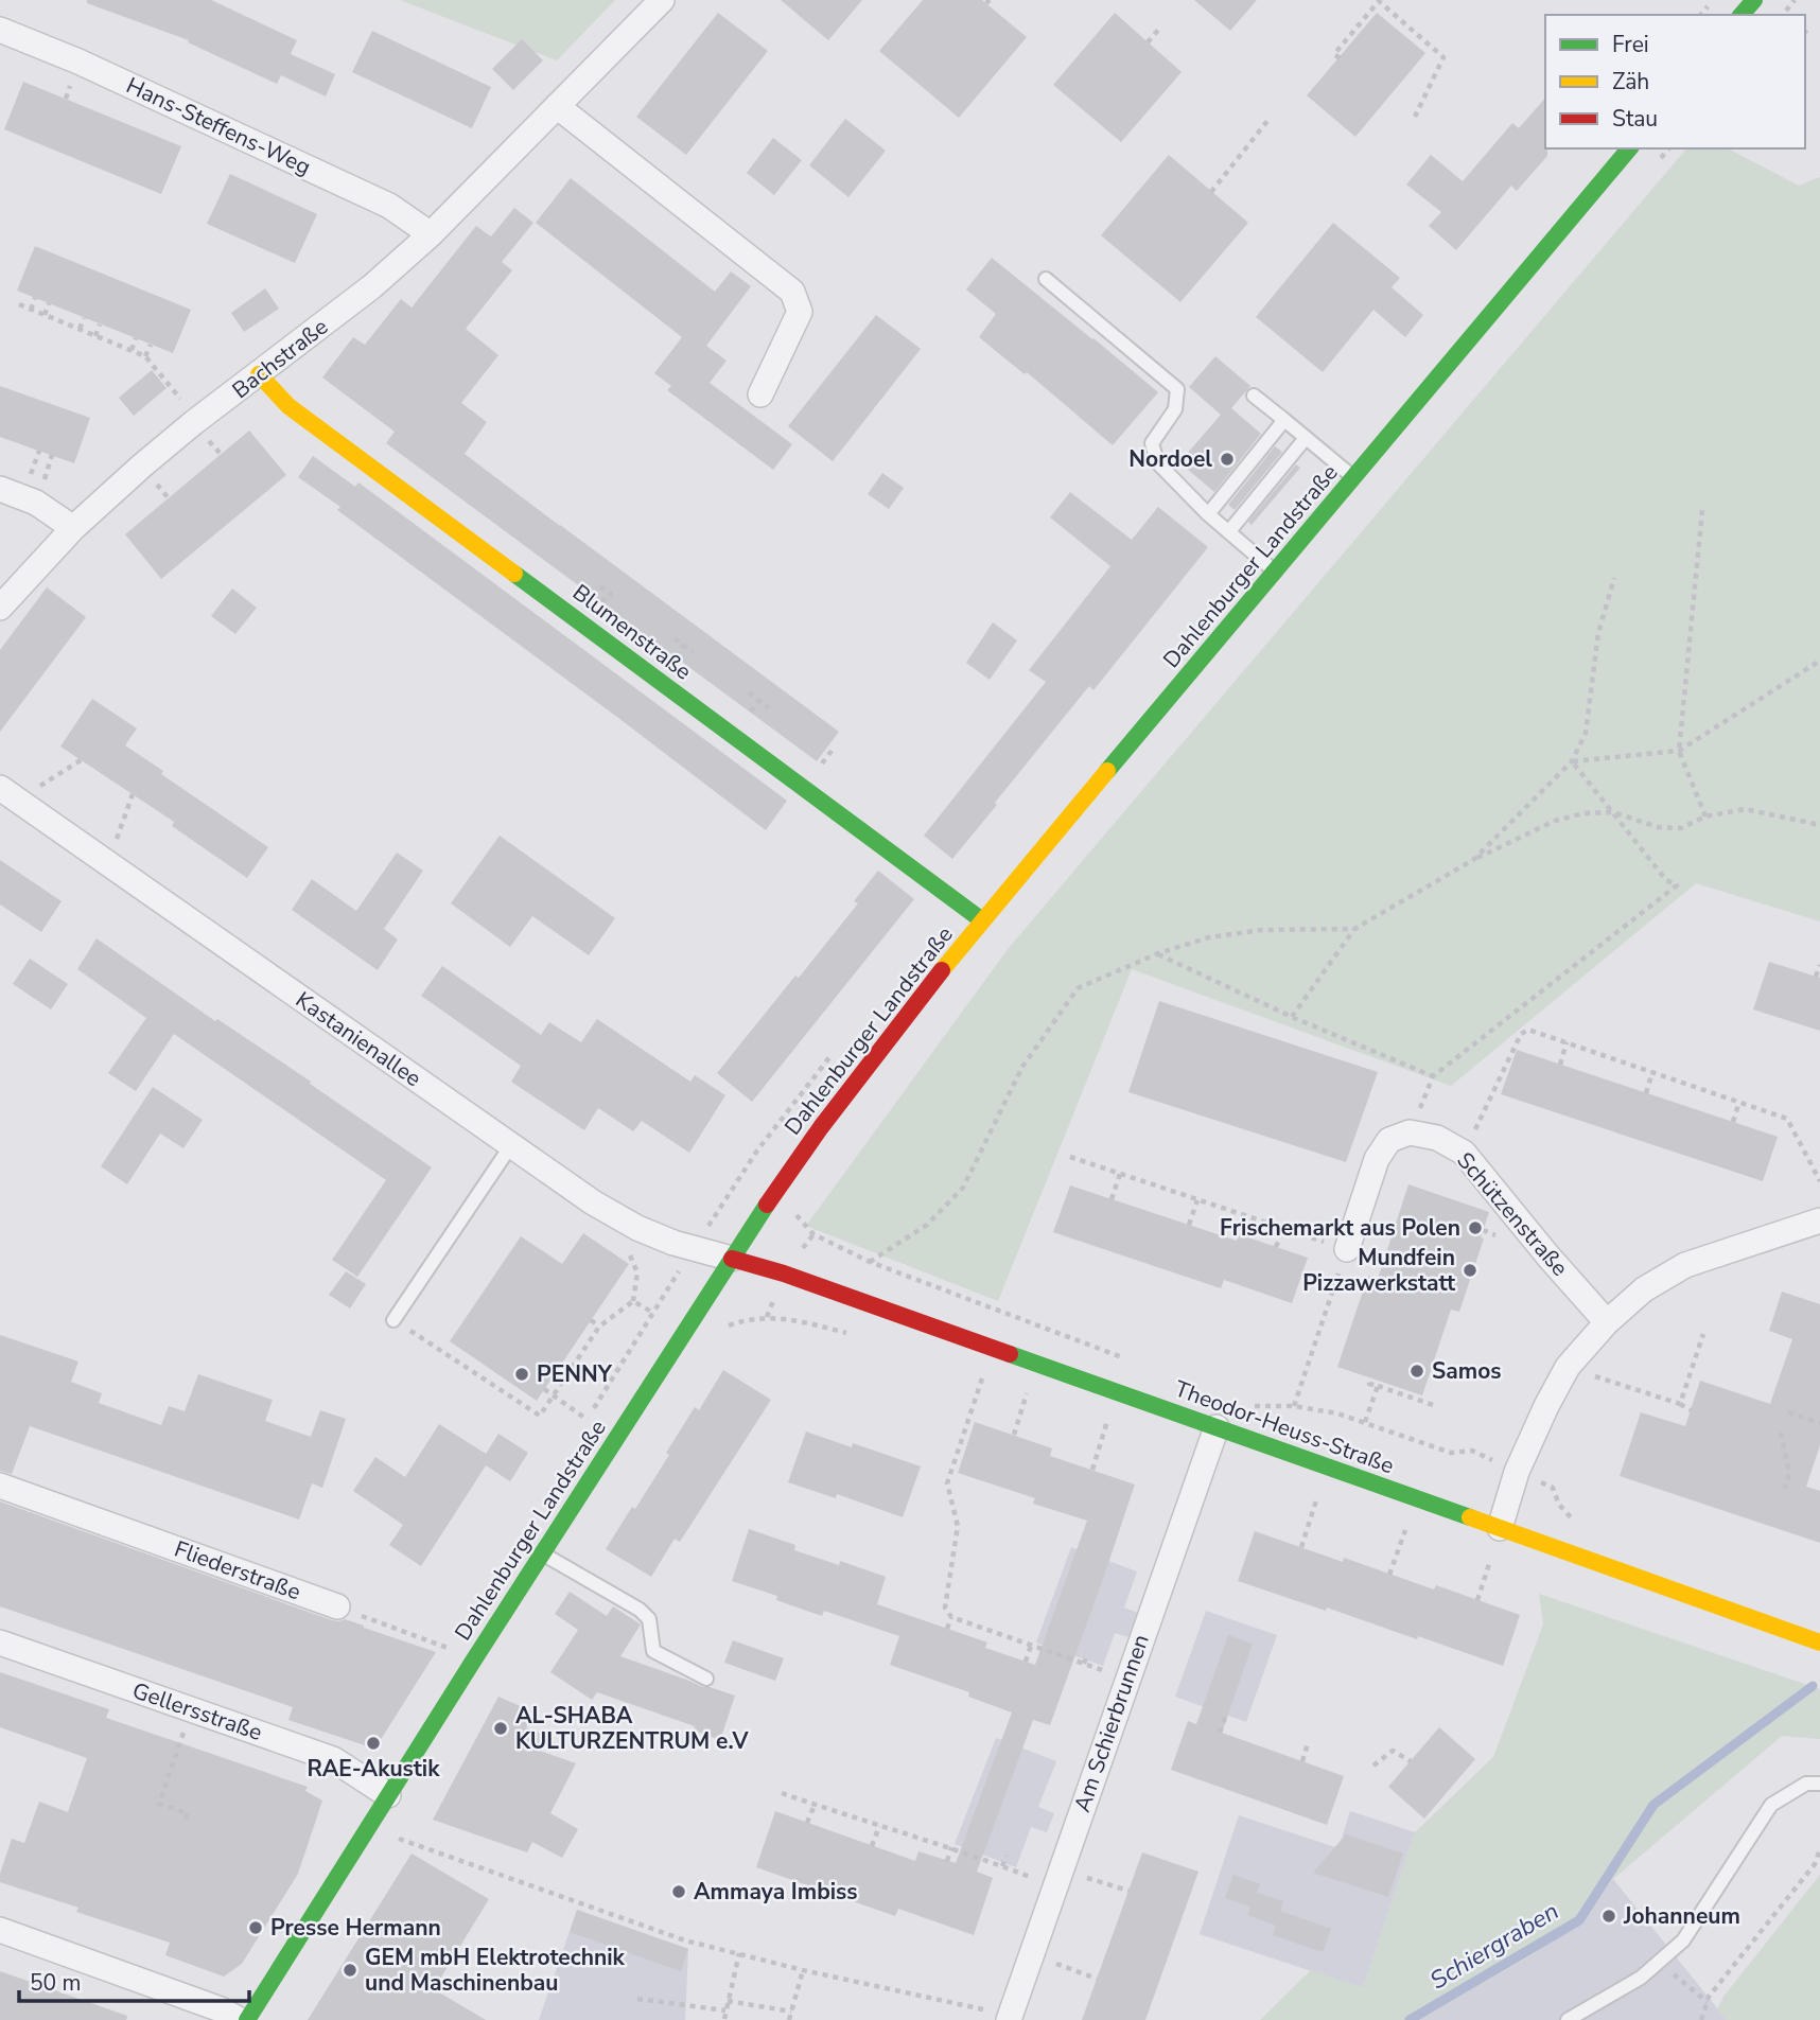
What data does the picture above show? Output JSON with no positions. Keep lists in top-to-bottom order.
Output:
{
  "streets": {
    "main road": ["Dahlenburger Landstraße", "Blumenstraße", "Theodor-Heuss-Straße"],
    "street": [
      "Hans-Steffens-Weg",
      "Bachstraße",
      "Kastanienallee",
      "Schützenstraße",
      "Fliederstraße",
      "Gellersstraße",
      "Am Schierbrunnen"
    ]
  },
  "crossings": [
    ["Hans-Steffens-Weg", "Bachstraße"],
    ["Bachstraße", "Blumenstraße"],
    ["Dahlenburger Landstraße", "Blumenstraße"],
    ["Dahlenburger Landstraße", "Kastanienallee"],
    ["Dahlenburger Landstraße", "Theodor-Heuss-Straße"],
    ["Dahlenburger Landstraße", "Gellersstraße"],
    ["Kastanienallee", "Theodor-Heuss-Straße"],
    ["Theodor-Heuss-Straße", "Am Schierbrunnen"]
  ],
  "water": ["Schiergraben"],
  "places": [
    "Nordoel",
    "Frischemarkt aus Polen",
    "Mundfein Pizzawerkstatt",
    "Samos",
    "PENNY",
    "AL-SHABA KULTURZENTRUM e.V",
    "RAE-Akustik",
    "Ammaya Imbiss",
    "Johanneum",
    "Presse Hermann",
    "GEM mbH Elektrotechnik und Maschinenbau"
  ],
  "legend": ["Frei", "Zäh", "Stau"],
  "scale_bar": "50 m"
}
